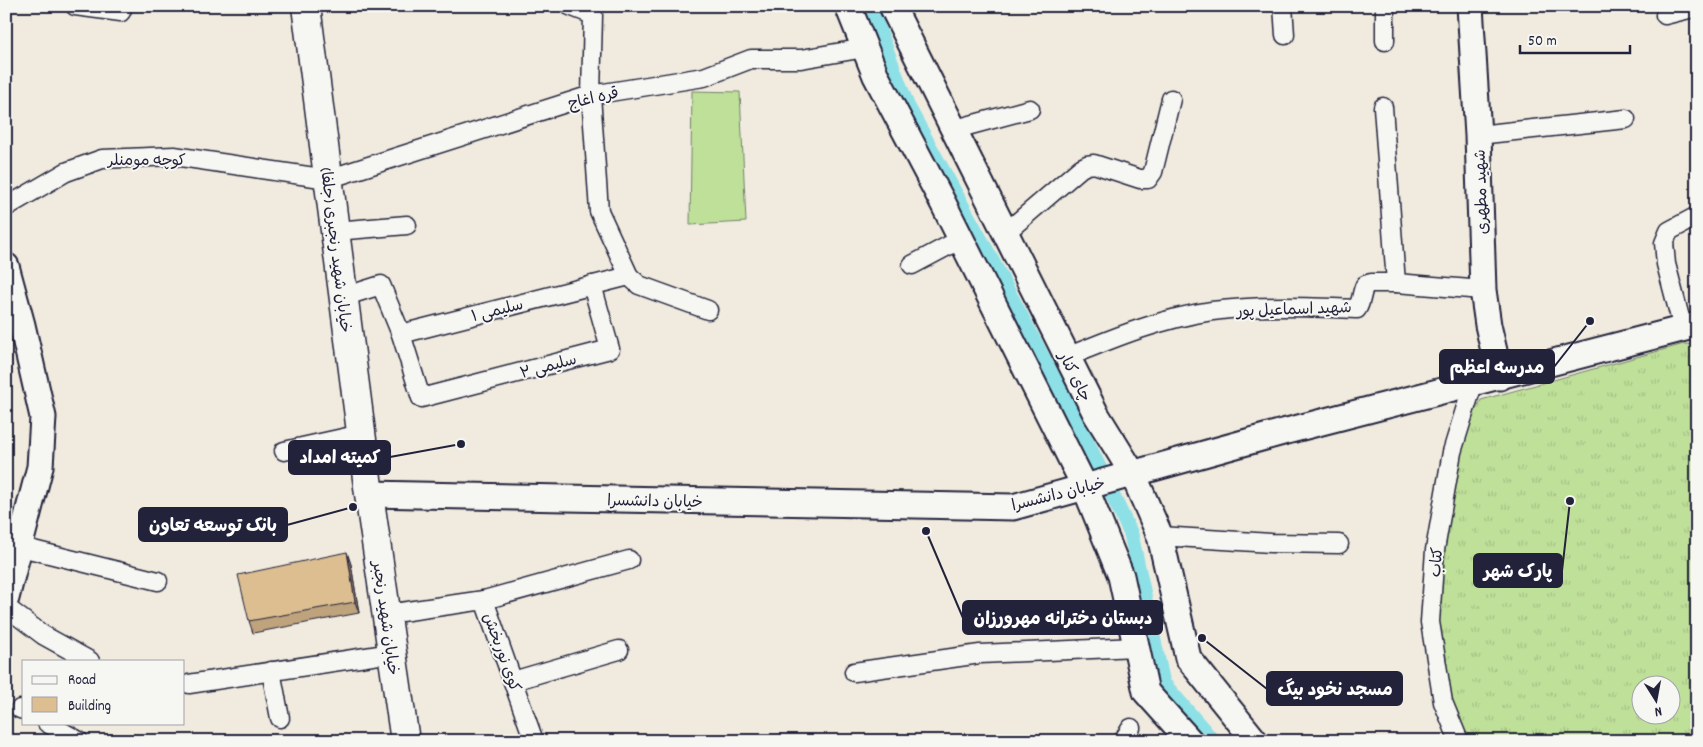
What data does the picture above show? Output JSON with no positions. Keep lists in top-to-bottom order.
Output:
{
  "streets": {
    "main road": ["خیابان شهید رنجبری (جلفا)", "خیابان شهید رنجبر"],
    "street": [
      "قره اغاج",
      "کوچه مومنلر",
      "شهید مطهری",
      "شهید اسماعیل پور",
      "سلیمی ۱",
      "سلیمی ۲",
      "چای کنار",
      "خیابان دانشسرا",
      "کتاب",
      "کوی نوربخش"
    ]
  },
  "crossings": [
    ["قره اغاج", "کوچه مومنلر"],
    ["قره اغاج", "خیابان شهید رنجبری (جلفا)"],
    ["کوچه مومنلر", "خیابان شهید رنجبری (جلفا)"],
    ["شهید مطهری", "شهید اسماعیل پور"],
    ["شهید مطهری", "خیابان دانشسرا"],
    ["خیابان شهید رنجبری (جلفا)", "خیابان دانشسرا"],
    ["خیابان شهید رنجبری (جلفا)", "خیابان شهید رنجبر"],
    ["شهید اسماعیل پور", "چای کنار"],
    ["سلیمی ۱", "سلیمی ۲"],
    ["چای کنار", "خیابان دانشسرا"],
    ["خیابان دانشسرا", "کتاب"],
    ["خیابان دانشسرا", "خیابان شهید رنجبر"],
    ["خیابان شهید رنجبر", "کوی نوربخش"]
  ],
  "places": [
    "مدرسه اعظم",
    "کمیته امداد",
    "پارک شهر",
    "بانک توسعه تعاون",
    "دبستان دخترانه مهرورزان",
    "مسجد نخود‌ بیگ"
  ],
  "legend": ["Road", "Building"],
  "scale_bar": "50 m",
  "north": "bottom"
}
